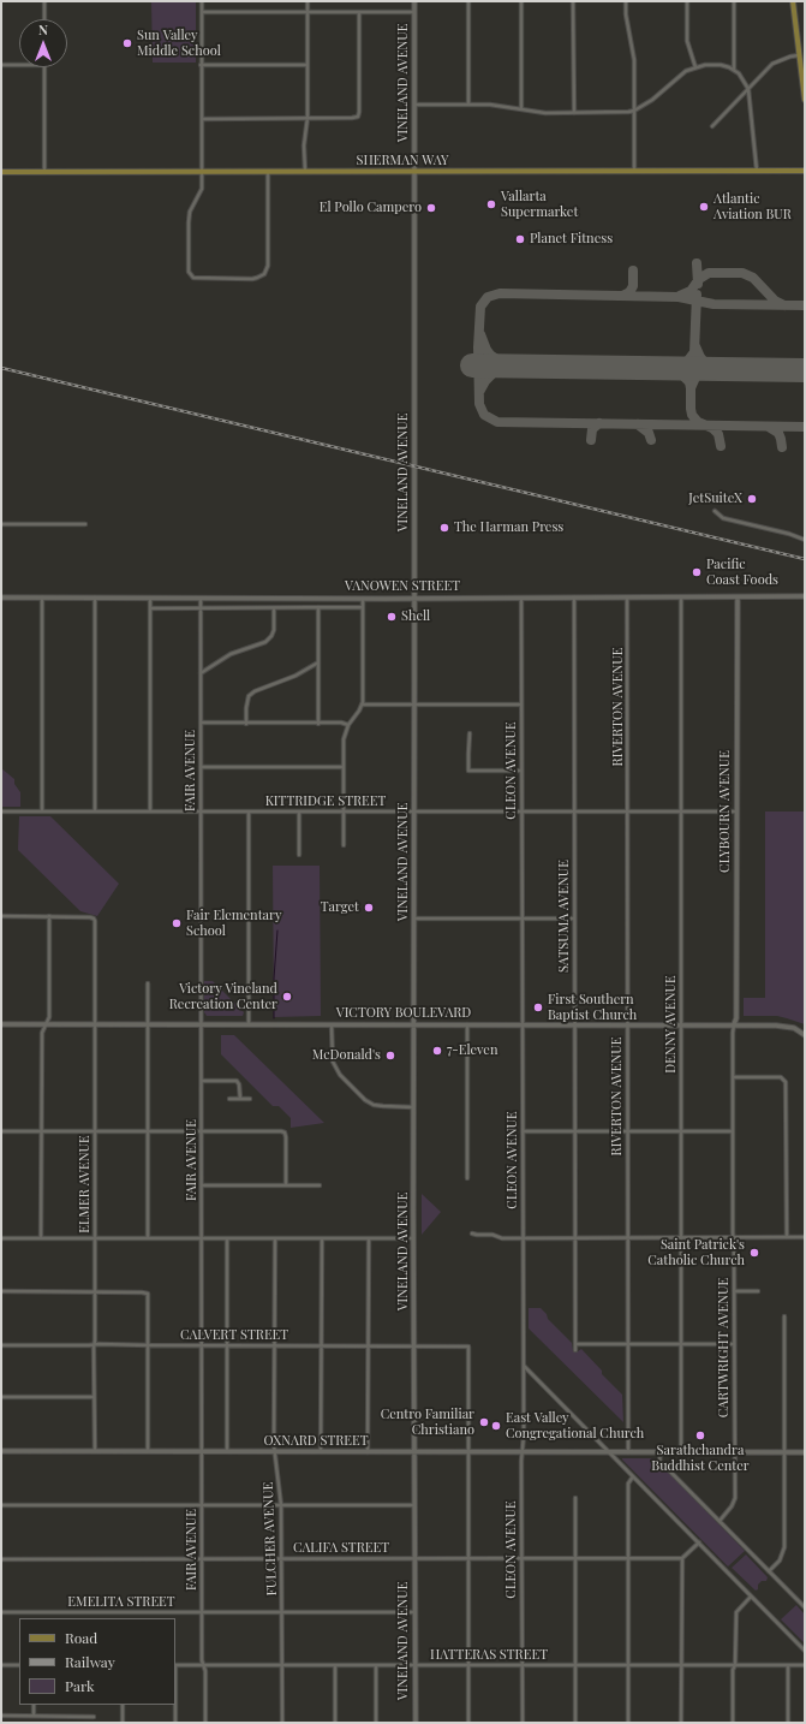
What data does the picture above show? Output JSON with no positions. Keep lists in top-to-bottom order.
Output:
{
  "streets": {
    "main road": [
      "VINELAND AVENUE",
      "SHERMAN WAY",
      "VANOWEN STREET",
      "CLYBOURN AVENUE",
      "VICTORY BOULEVARD",
      "OXNARD STREET"
    ],
    "street": [
      "RIVERTON AVENUE",
      "FAIR AVENUE",
      "CLEON AVENUE",
      "KITTRIDGE STREET",
      "SATSUMA AVENUE",
      "DENNY AVENUE",
      "ELMER AVENUE",
      "CALVERT STREET",
      "CARTWRIGHT AVENUE",
      "FULCHER AVENUE",
      "CALIFA STREET",
      "EMELITA STREET",
      "HATTERAS STREET"
    ]
  },
  "crossings": [
    ["VINELAND AVENUE", "SHERMAN WAY"],
    ["VINELAND AVENUE", "VANOWEN STREET"],
    ["VINELAND AVENUE", "KITTRIDGE STREET"],
    ["VINELAND AVENUE", "VICTORY BOULEVARD"],
    ["VINELAND AVENUE", "CALVERT STREET"],
    ["VINELAND AVENUE", "OXNARD STREET"],
    ["VINELAND AVENUE", "CALIFA STREET"],
    ["VINELAND AVENUE", "EMELITA STREET"],
    ["VINELAND AVENUE", "HATTERAS STREET"],
    ["VANOWEN STREET", "RIVERTON AVENUE"],
    ["VANOWEN STREET", "FAIR AVENUE"],
    ["VANOWEN STREET", "CLEON AVENUE"],
    ["VANOWEN STREET", "CLYBOURN AVENUE"],
    ["VANOWEN STREET", "SATSUMA AVENUE"],
    ["VANOWEN STREET", "DENNY AVENUE"],
    ["RIVERTON AVENUE", "KITTRIDGE STREET"],
    ["RIVERTON AVENUE", "VICTORY BOULEVARD"],
    ["RIVERTON AVENUE", "OXNARD STREET"],
    ["FAIR AVENUE", "KITTRIDGE STREET"],
    ["FAIR AVENUE", "VICTORY BOULEVARD"],
    ["FAIR AVENUE", "CALVERT STREET"],
    ["FAIR AVENUE", "OXNARD STREET"],
    ["FAIR AVENUE", "CALIFA STREET"],
    ["FAIR AVENUE", "EMELITA STREET"],
    ["FAIR AVENUE", "HATTERAS STREET"],
    ["CLEON AVENUE", "KITTRIDGE STREET"],
    ["CLEON AVENUE", "VICTORY BOULEVARD"],
    ["CLEON AVENUE", "OXNARD STREET"],
    ["CLEON AVENUE", "CALIFA STREET"],
    ["CLEON AVENUE", "HATTERAS STREET"],
    ["KITTRIDGE STREET", "CLYBOURN AVENUE"],
    ["KITTRIDGE STREET", "SATSUMA AVENUE"],
    ["KITTRIDGE STREET", "DENNY AVENUE"],
    ["CLYBOURN AVENUE", "VICTORY BOULEVARD"],
    ["CLYBOURN AVENUE", "CARTWRIGHT AVENUE"],
    ["SATSUMA AVENUE", "VICTORY BOULEVARD"],
    ["VICTORY BOULEVARD", "DENNY AVENUE"],
    ["VICTORY BOULEVARD", "ELMER AVENUE"],
    ["VICTORY BOULEVARD", "CARTWRIGHT AVENUE"],
    ["DENNY AVENUE", "OXNARD STREET"],
    ["ELMER AVENUE", "CALVERT STREET"],
    ["ELMER AVENUE", "OXNARD STREET"],
    ["CALVERT STREET", "OXNARD STREET"],
    ["CALVERT STREET", "FULCHER AVENUE"],
    ["CARTWRIGHT AVENUE", "OXNARD STREET"],
    ["OXNARD STREET", "FULCHER AVENUE"],
    ["FULCHER AVENUE", "CALIFA STREET"],
    ["FULCHER AVENUE", "EMELITA STREET"],
    ["FULCHER AVENUE", "HATTERAS STREET"]
  ],
  "places": [
    "Sun Valley Middle School",
    "Vallarta Supermarket",
    "Atlantic Aviation BUR",
    "El Pollo Campero",
    "Planet Fitness",
    "JetSuiteX",
    "The Harman Press",
    "Pacific Coast Foods",
    "Shell",
    "Target",
    "Fair Elementary School",
    "Victory Vineland Recreation Center",
    "First Southern Baptist Church",
    "7-Eleven",
    "McDonald's",
    "Saint Patrick's Catholic Church",
    "Centro Familiar Christiano",
    "East Valley Congregational Church",
    "Sarathchandra Buddhist Center"
  ],
  "legend": ["Road", "Railway", "Park"],
  "north": "top"
}
